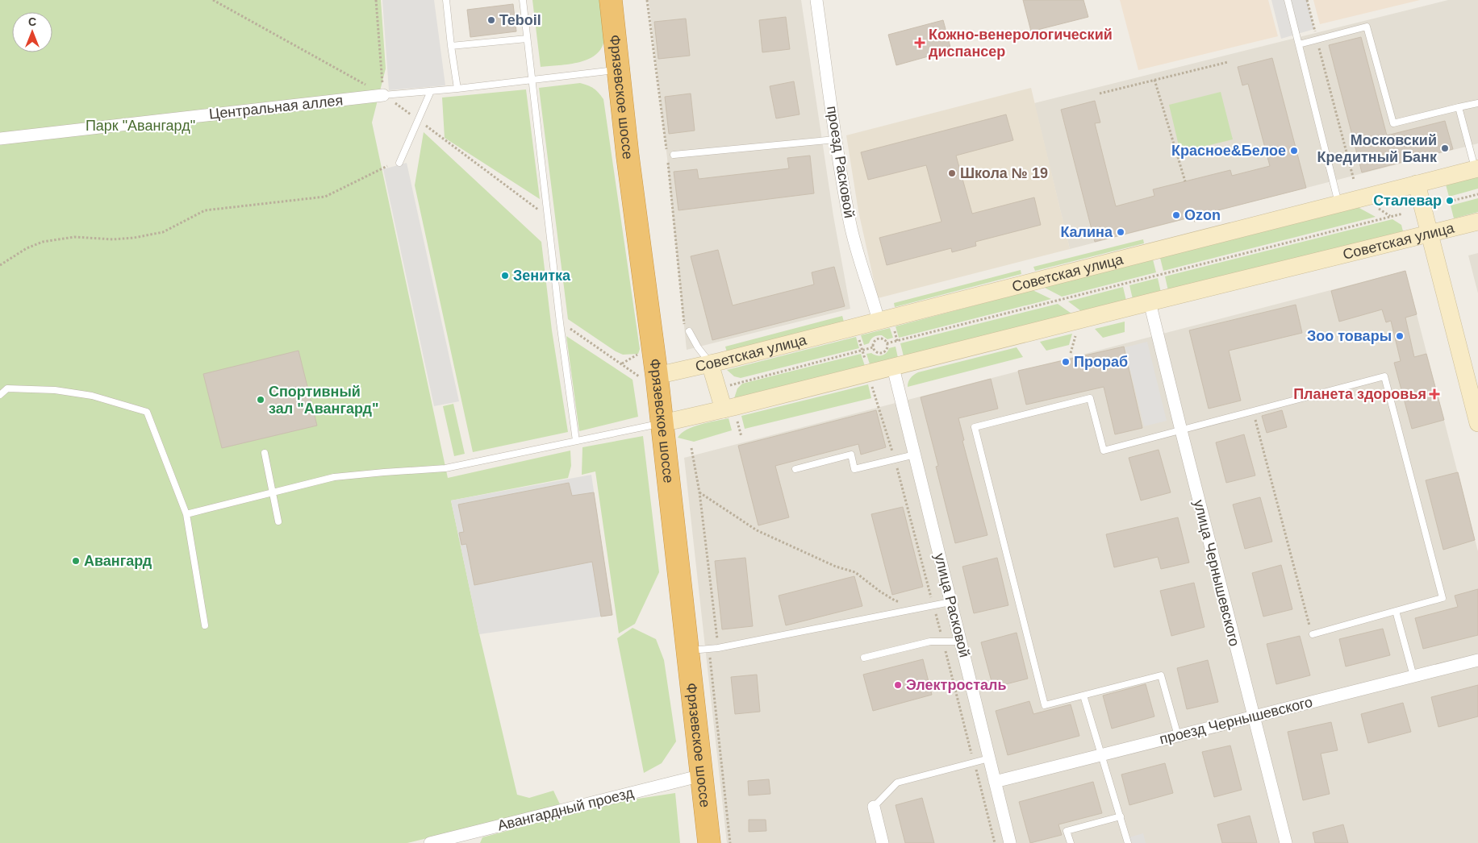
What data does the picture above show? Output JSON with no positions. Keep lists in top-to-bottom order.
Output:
{
  "streets": {
    "highway": ["Фрязевское шоссе"],
    "main road": ["Советская улица"],
    "street": [
      "Центральная аллея",
      "проезд Расковой",
      "улица Чернышевского",
      "улица Расковой",
      "проезд Чернышевского",
      "Авангардный проезд"
    ]
  },
  "crossings": [
    ["Фрязевское шоссе", "Советская улица"],
    ["Фрязевское шоссе", "Авангардный проезд"],
    ["проезд Расковой", "Советская улица"],
    ["Советская улица", "улица Чернышевского"],
    ["Советская улица", "улица Расковой"],
    ["улица Чернышевского", "проезд Чернышевского"],
    ["улица Расковой", "проезд Чернышевского"]
  ],
  "parks": ["Парк \"Авангард\""],
  "places": {
    "other": [
      "Teboil",
      "Московский Кредитный Банк",
      "Красное&Белое",
      "Школа № 19",
      "Сталевар",
      "Ozon",
      "Калина",
      "Зенитка",
      "Зоо товары",
      "Прораб",
      "Спортивный зал \"Авангард\"",
      "Авангард",
      "Электросталь"
    ],
    "health": ["Кожно-венерологический диспансер", "Планета здоровья"]
  },
  "north": "top"
}
